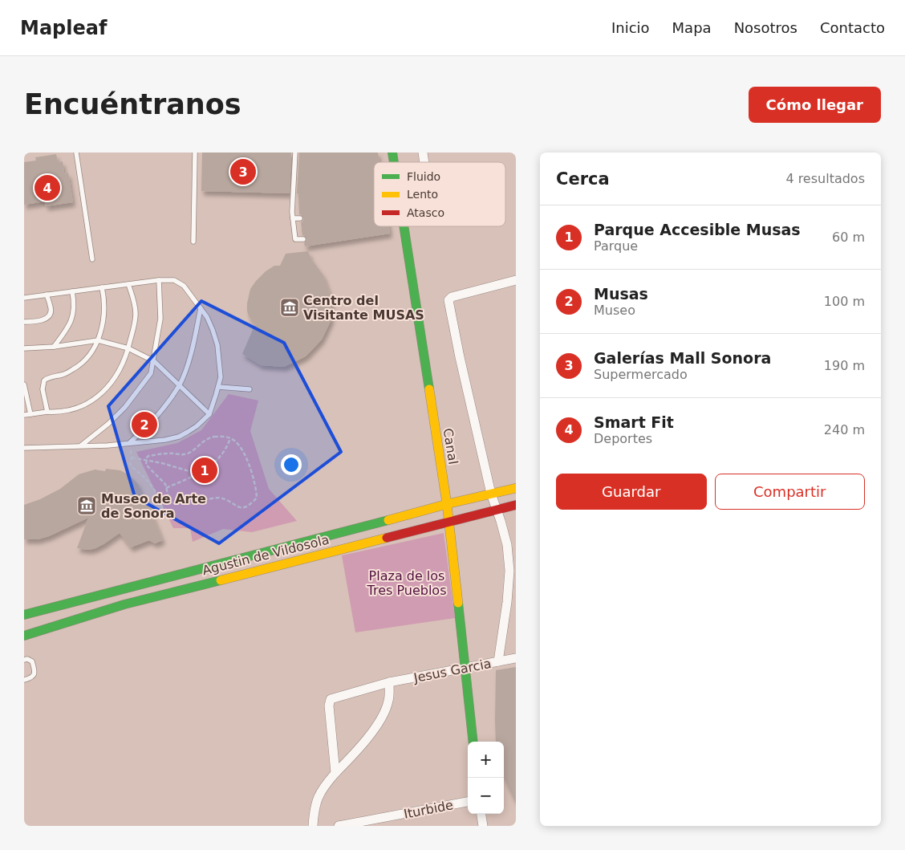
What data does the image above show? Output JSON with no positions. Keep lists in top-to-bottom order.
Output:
{
  "streets": {
    "main road": ["Canal", "Agustin de Vildosola"],
    "street": ["Jesus Garcia", "Iturbide"]
  },
  "crossings": [
    ["Canal", "Agustin de Vildosola"],
    ["Canal", "Jesus Garcia"]
  ],
  "parks": ["Plaza de los Tres Pueblos"],
  "places": {
    "museum": ["Centro del Visitante MUSAS", "Museo de Arte de Sonora"]
  },
  "legend": ["Fluido", "Lento", "Atasco"],
  "page": {
    "header": "Mapleaf",
    "nav": [
      "Inicio",
      "Mapa",
      "Nosotros",
      "Contacto"
    ],
    "buttons": [
      "Cómo llegar",
      ["Guardar", "Compartir"]
    ],
    "title": "Encuéntranos",
    "heading": ["Cerca", "4 resultados"],
    "pins": [
      "3",
      "4",
      "2",
      "1"
    ],
    "list": [
      {
        "mark": "1",
        "name": "Parque Accesible Musas",
        "note": "Parque",
        "value": "60 m"
      },
      {
        "mark": "2",
        "name": "Musas",
        "note": "Museo",
        "value": "100 m"
      },
      {
        "mark": "3",
        "name": "Galerías Mall Sonora",
        "note": "Supermercado",
        "value": "190 m"
      },
      {
        "mark": "4",
        "name": "Smart Fit",
        "note": "Deportes",
        "value": "240 m"
      }
    ],
    "map_buttons": ["+", "−"]
  }
}
